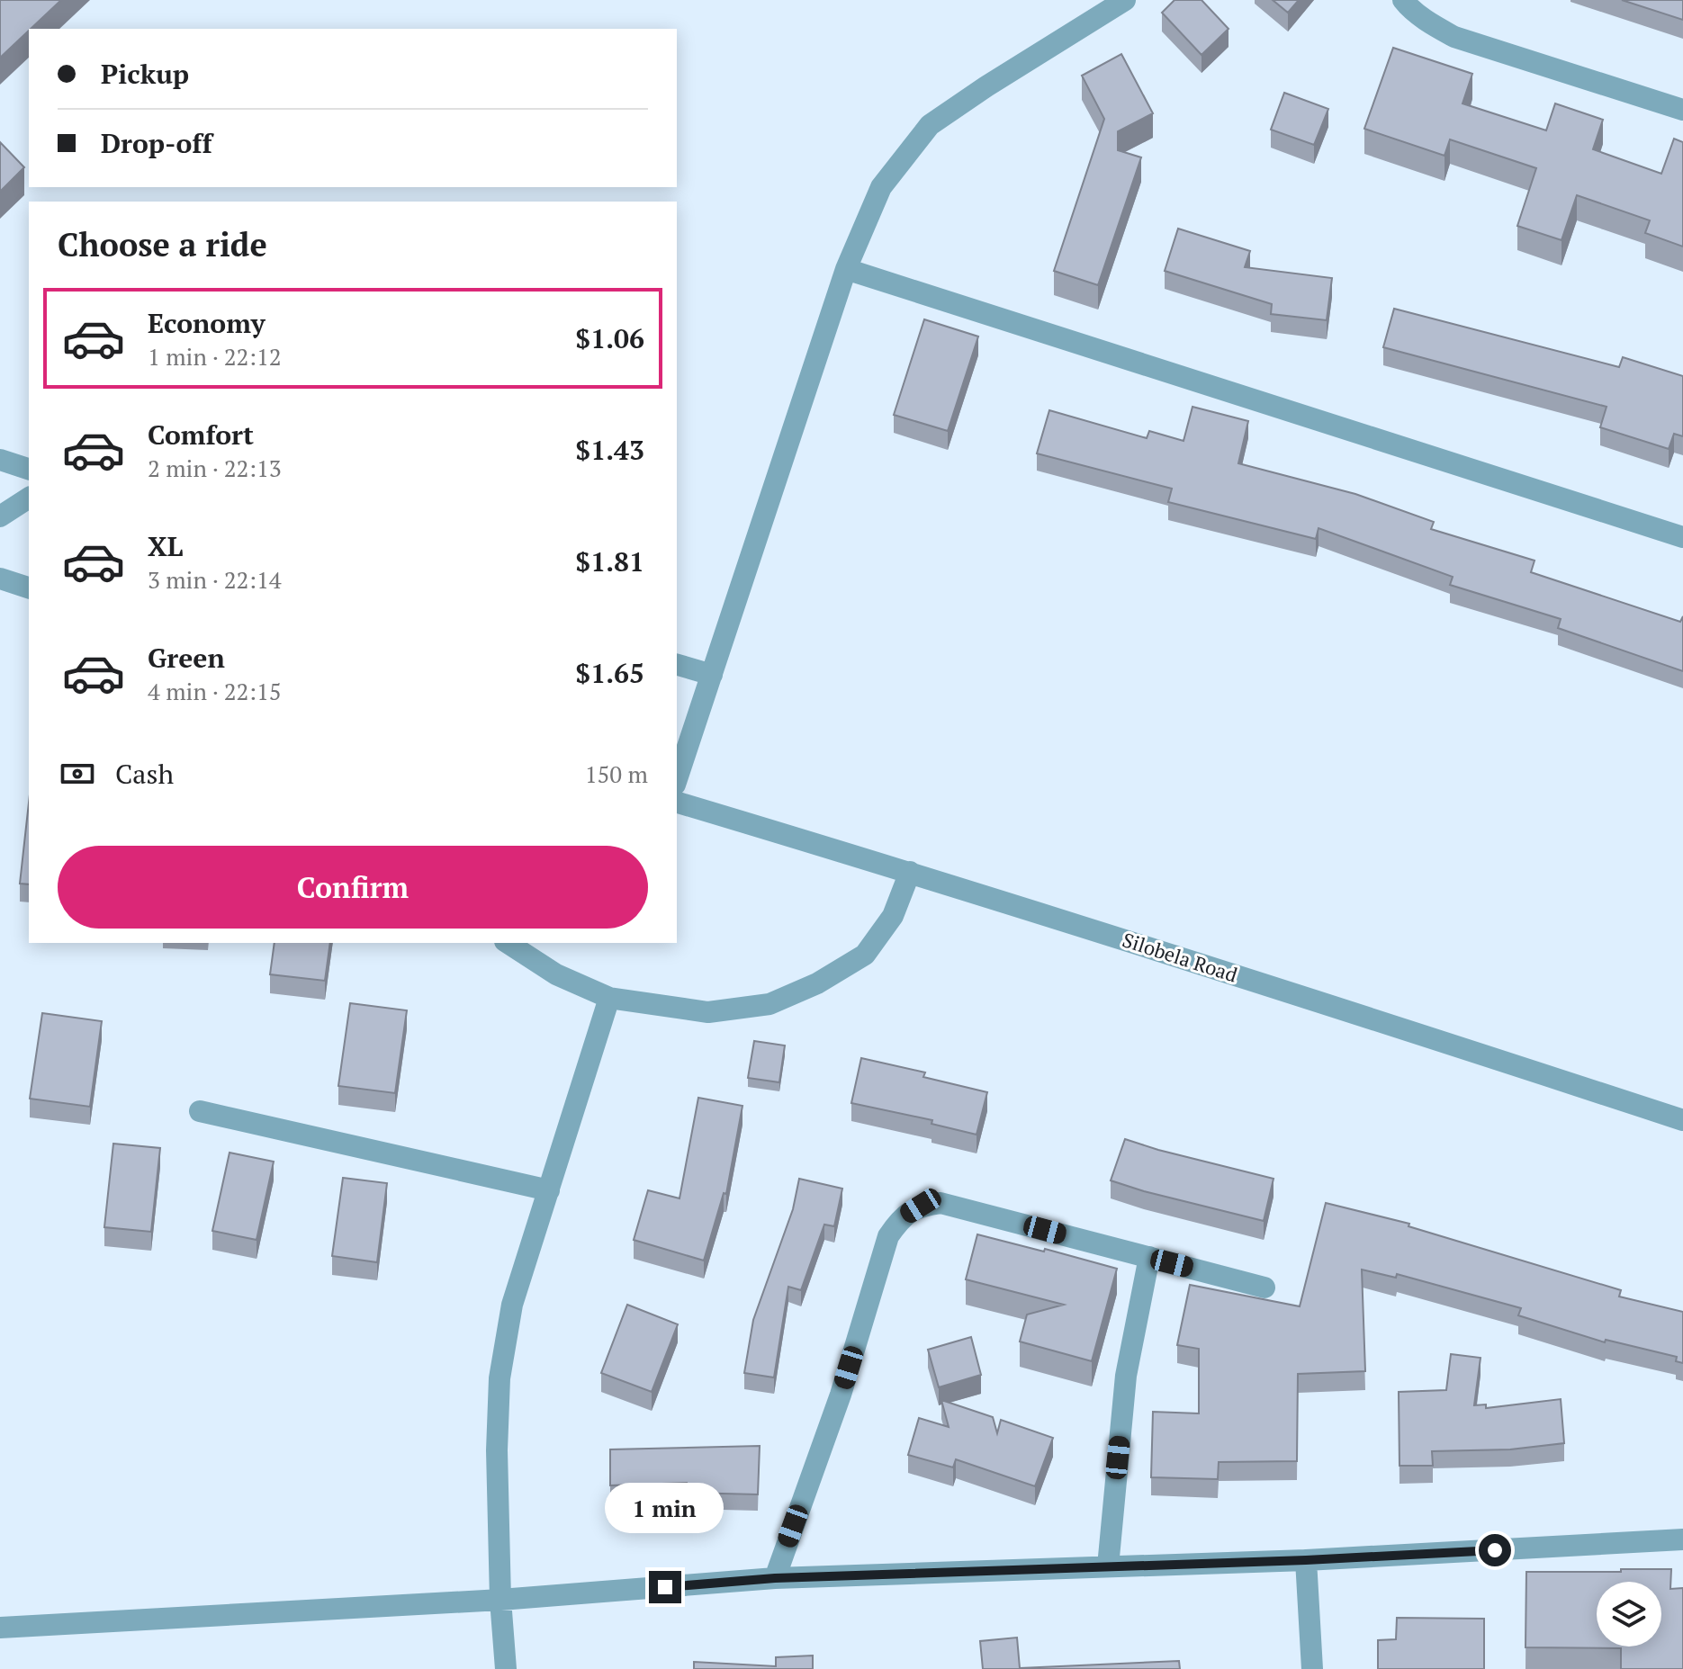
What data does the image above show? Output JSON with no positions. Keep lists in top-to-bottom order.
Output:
{
  "streets": {
    "street": ["Silobela Road"]
  },
  "page": {
    "banner": ["Pickup", "Drop-off"],
    "heading": "Choose a ride",
    "list": [
      {
        "name": "Economy",
        "note": "1 min · 22:12",
        "value": "$1.06"
      },
      {
        "name": "Comfort",
        "note": "2 min · 22:13",
        "value": "$1.43"
      },
      {
        "name": "XL",
        "note": "3 min · 22:14",
        "value": "$1.81"
      },
      {
        "name": "Green",
        "note": "4 min · 22:15",
        "value": "$1.65"
      }
    ],
    "pay": ["Cash", "150 m"],
    "buttons": "Confirm",
    "bubble": "1 min"
  }
}
